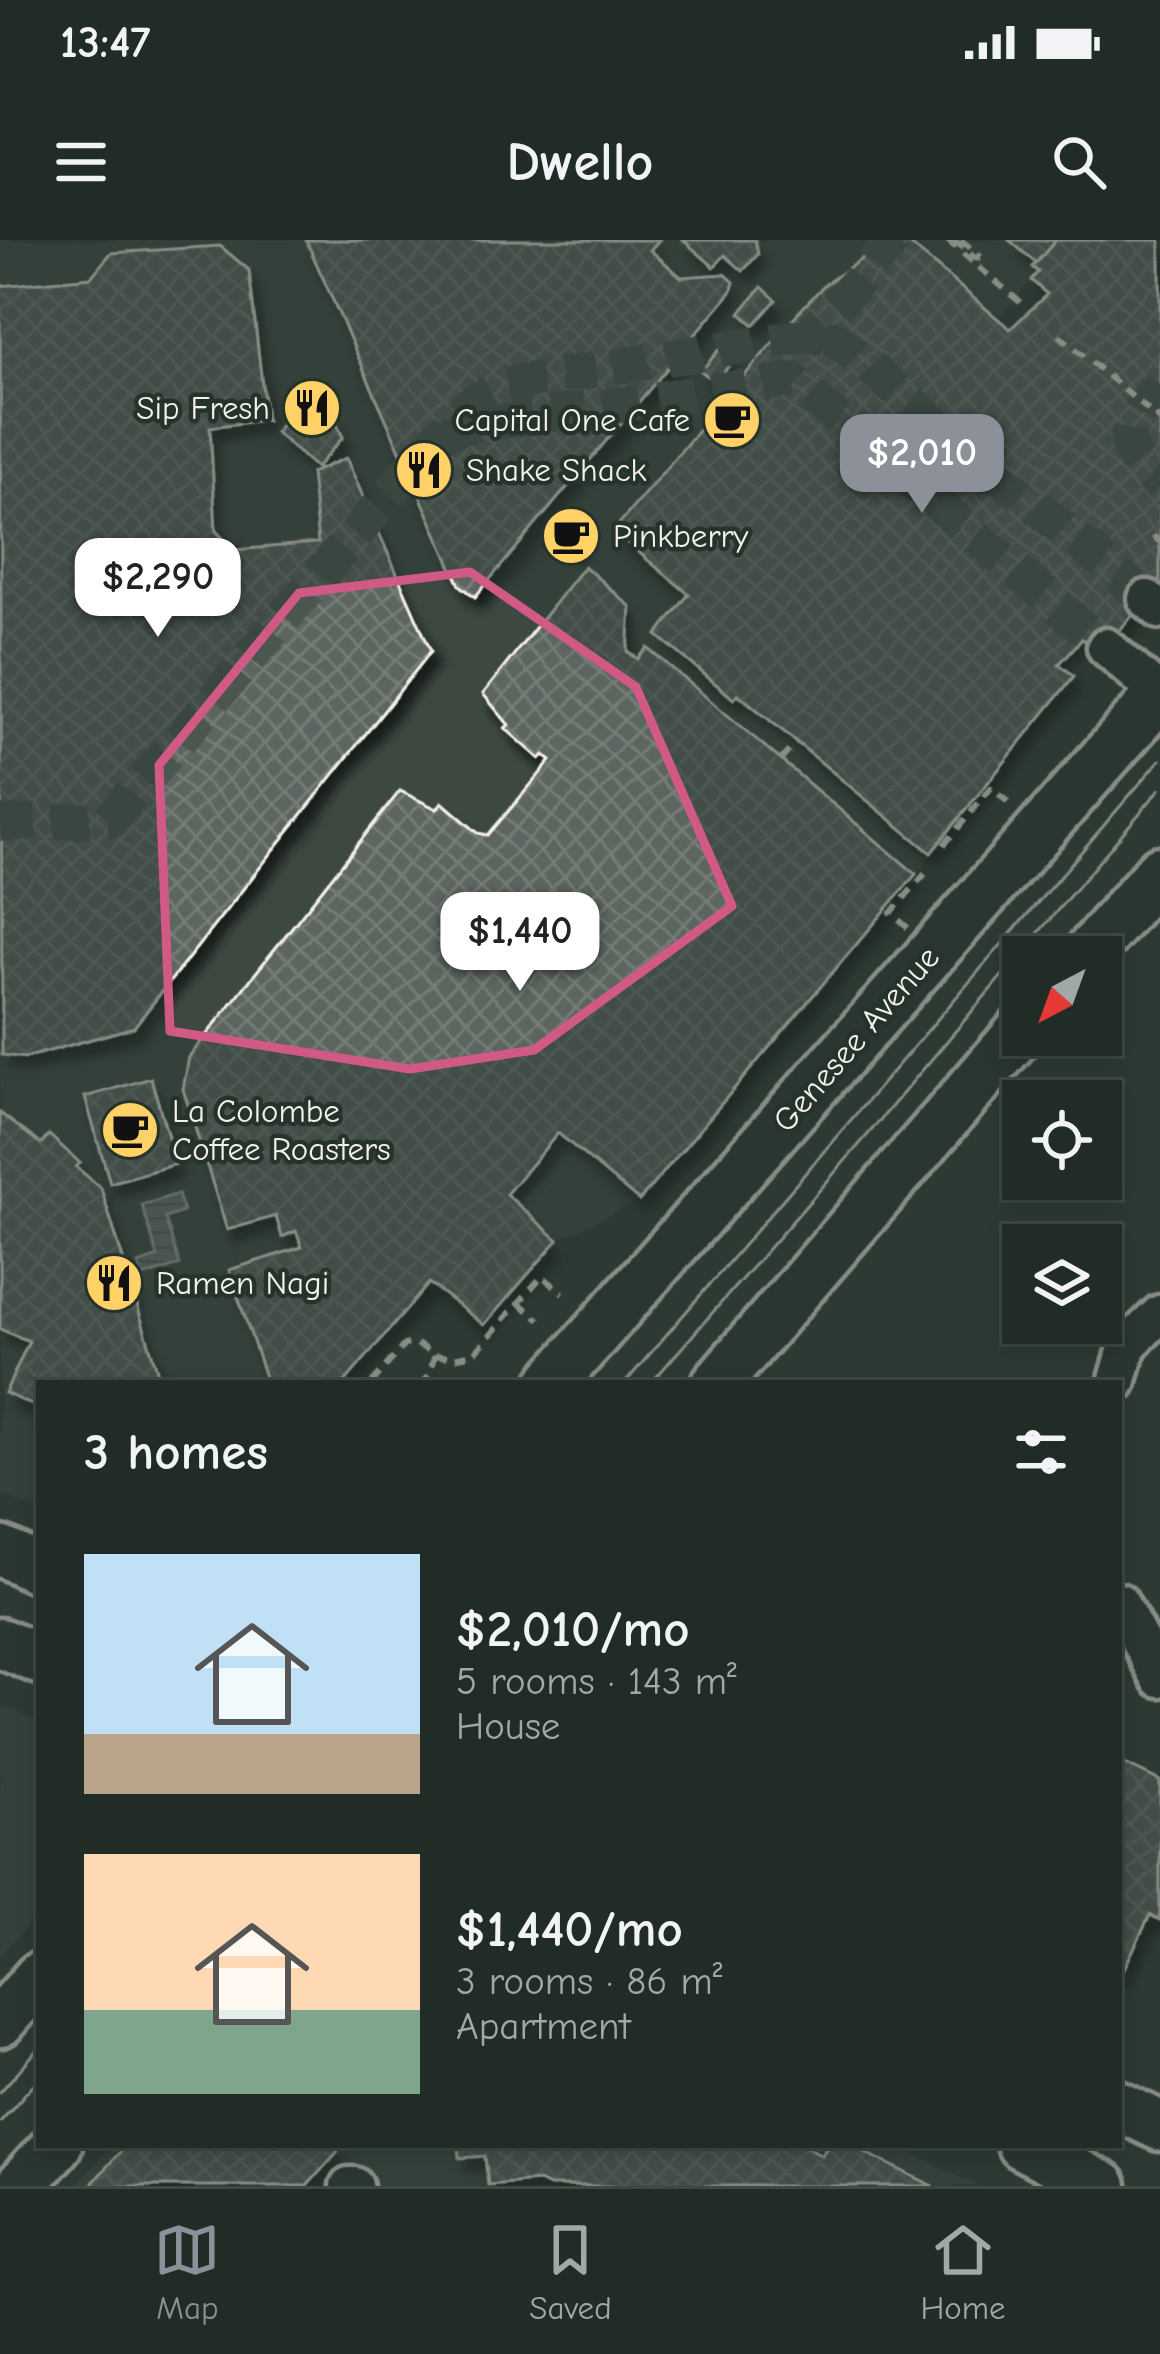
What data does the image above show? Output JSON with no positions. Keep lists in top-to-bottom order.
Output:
{
  "streets": {
    "main road": ["Genesee Avenue"]
  },
  "places": {
    "restaurant": ["Sip Fresh", "Shake Shack", "Ramen Nagi"],
    "cafe": ["Capital One Cafe", "Pinkberry", "La Colombe Coffee Roasters"]
  },
  "north": "bottom left",
  "page": {
    "status": "13:47",
    "header": "Dwello",
    "price": ["$2,010", "$2,290", "$1,440"],
    "heading": "3 homes",
    "list": [
      {
        "name": "$2,010/mo",
        "note": "5 rooms · 143 m² · House"
      },
      {
        "name": "$1,440/mo",
        "note": "3 rooms · 86 m² · Apartment"
      }
    ],
    "tabs": ["Map", "Saved", "Home"]
  }
}
